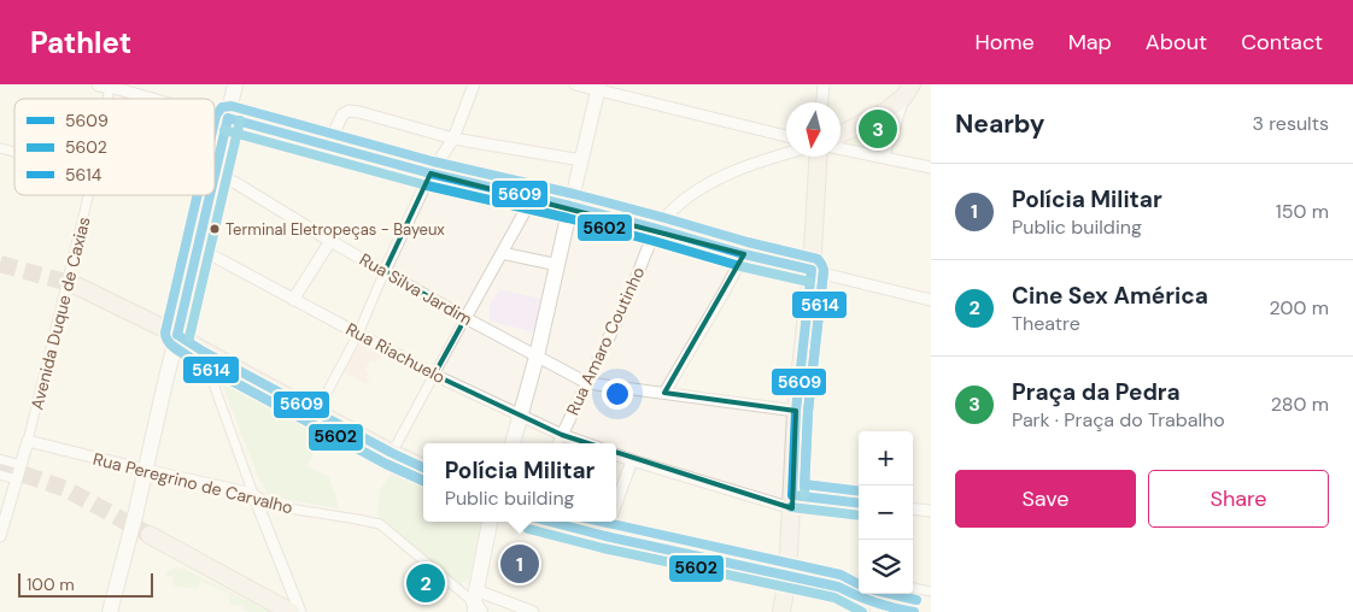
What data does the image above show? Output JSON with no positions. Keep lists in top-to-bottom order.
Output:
{
  "streets": {
    "street": [
      "Rua Silva Jardim",
      "Avenida Duque de Caxias",
      "Rua Amaro Coutinho",
      "Rua Riachuelo",
      "Rua Peregrino de Carvalho"
    ]
  },
  "crossings": [
    ["Rua Silva Jardim", "Rua Amaro Coutinho"],
    ["Avenida Duque de Caxias", "Rua Peregrino de Carvalho"],
    ["Rua Amaro Coutinho", "Rua Riachuelo"]
  ],
  "places": ["Terminal Eletropeças - Bayeux"],
  "lines": ["transit line 5614", "transit line 5609", "transit line 5602"],
  "legend": ["5609", "5602", "5614"],
  "scale_bar": "100 m",
  "north": "bottom",
  "page": {
    "header": "Pathlet",
    "nav": [
      "Home",
      "Map",
      "About",
      "Contact"
    ],
    "heading": ["Nearby", "3 results"],
    "pins": ["3", "1", "2"],
    "list": [
      {
        "mark": "1",
        "name": "Polícia Militar",
        "note": "Public building",
        "value": "150 m"
      },
      {
        "mark": "2",
        "name": "Cine Sex América",
        "note": "Theatre",
        "value": "200 m"
      },
      {
        "mark": "3",
        "name": "Praça da Pedra",
        "note": "Park · Praça do Trabalho",
        "value": "280 m"
      }
    ],
    "map_buttons": ["+", "−"],
    "popup": ["Polícia Militar", "Public building"],
    "buttons": ["Save", "Share"],
    "scale": "100 m"
  }
}
